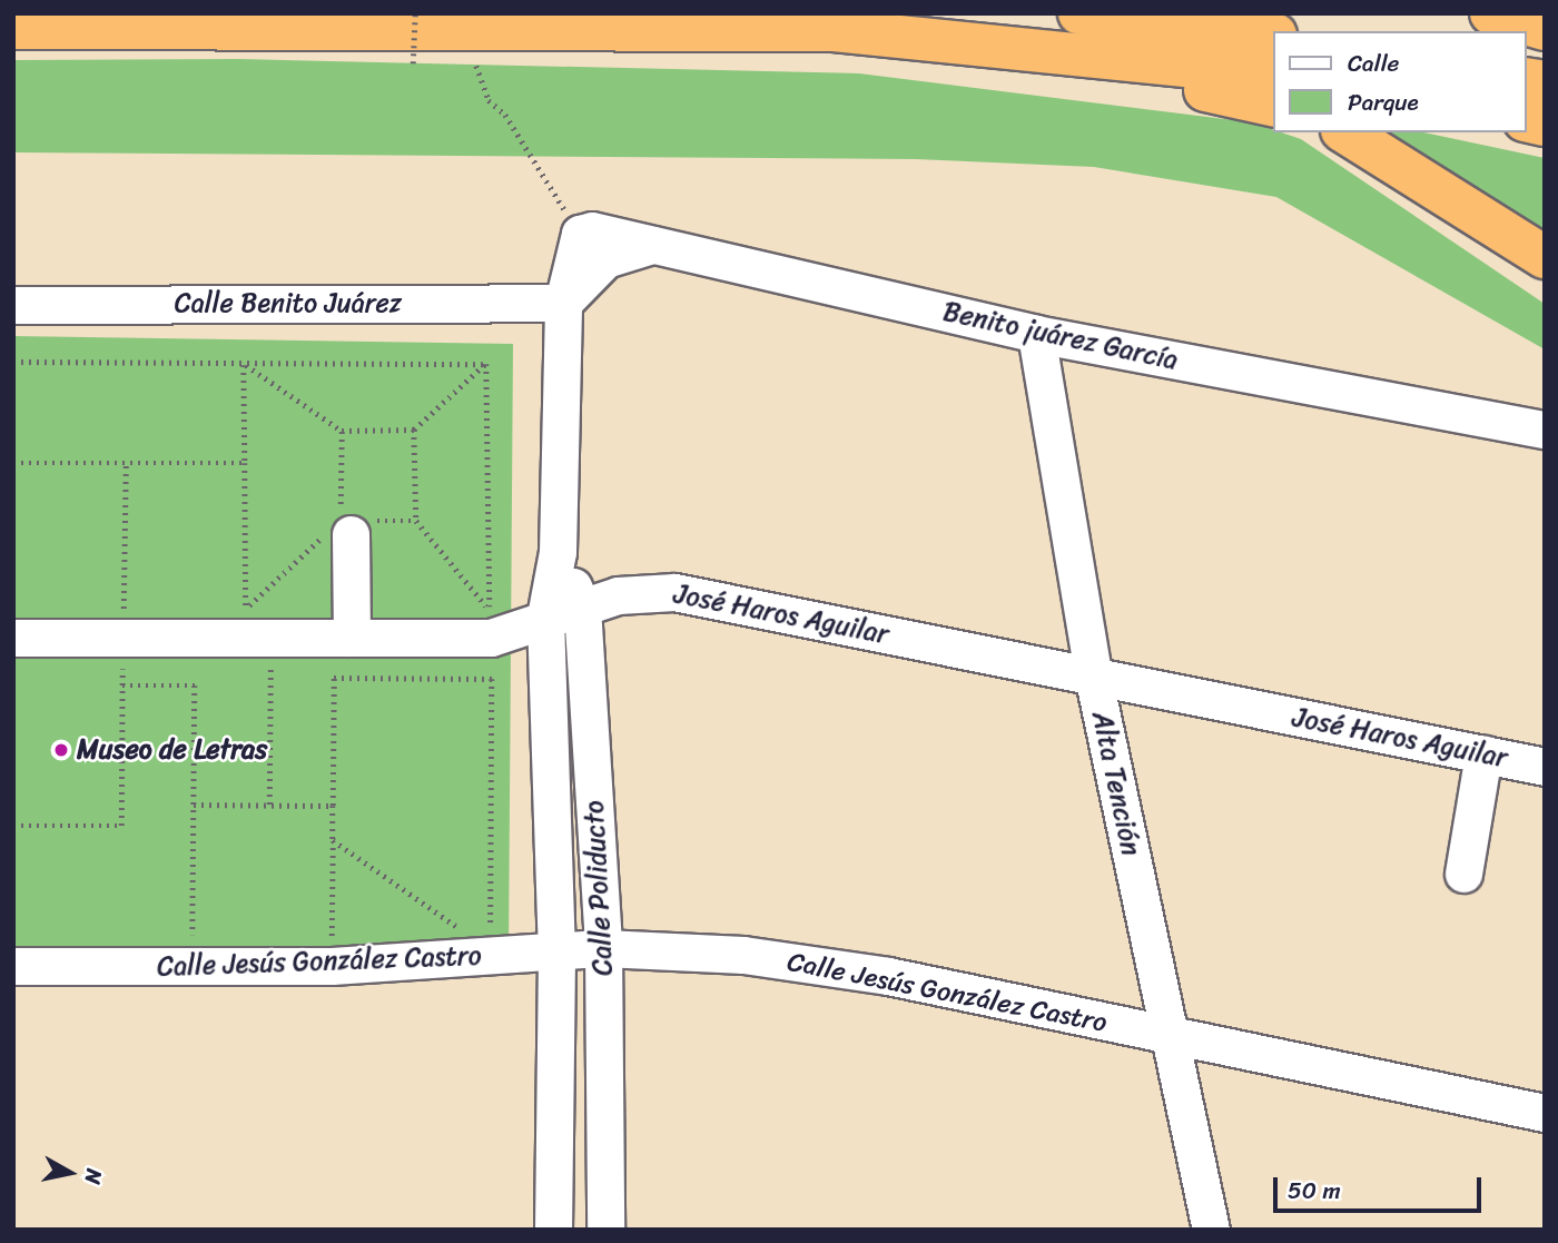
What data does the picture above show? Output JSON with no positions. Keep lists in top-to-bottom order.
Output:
{
  "streets": {
    "street": [
      "Calle Benito Juárez",
      "Benito juárez García",
      "José Haros Aguilar",
      "Alta Tención",
      "Calle Poliducto",
      "Calle Jesús González Castro"
    ]
  },
  "crossings": [
    ["Calle Benito Juárez", "Calle Poliducto"],
    ["Benito juárez García", "Alta Tención"],
    ["Benito juárez García", "Calle Poliducto"],
    ["José Haros Aguilar", "Alta Tención"],
    ["José Haros Aguilar", "Calle Poliducto"],
    ["Alta Tención", "Calle Jesús González Castro"],
    ["Calle Poliducto", "Calle Jesús González Castro"]
  ],
  "places": ["Museo de Letras"],
  "legend": ["Calle", "Parque"],
  "scale_bar": "50 m",
  "north": "right"
}
